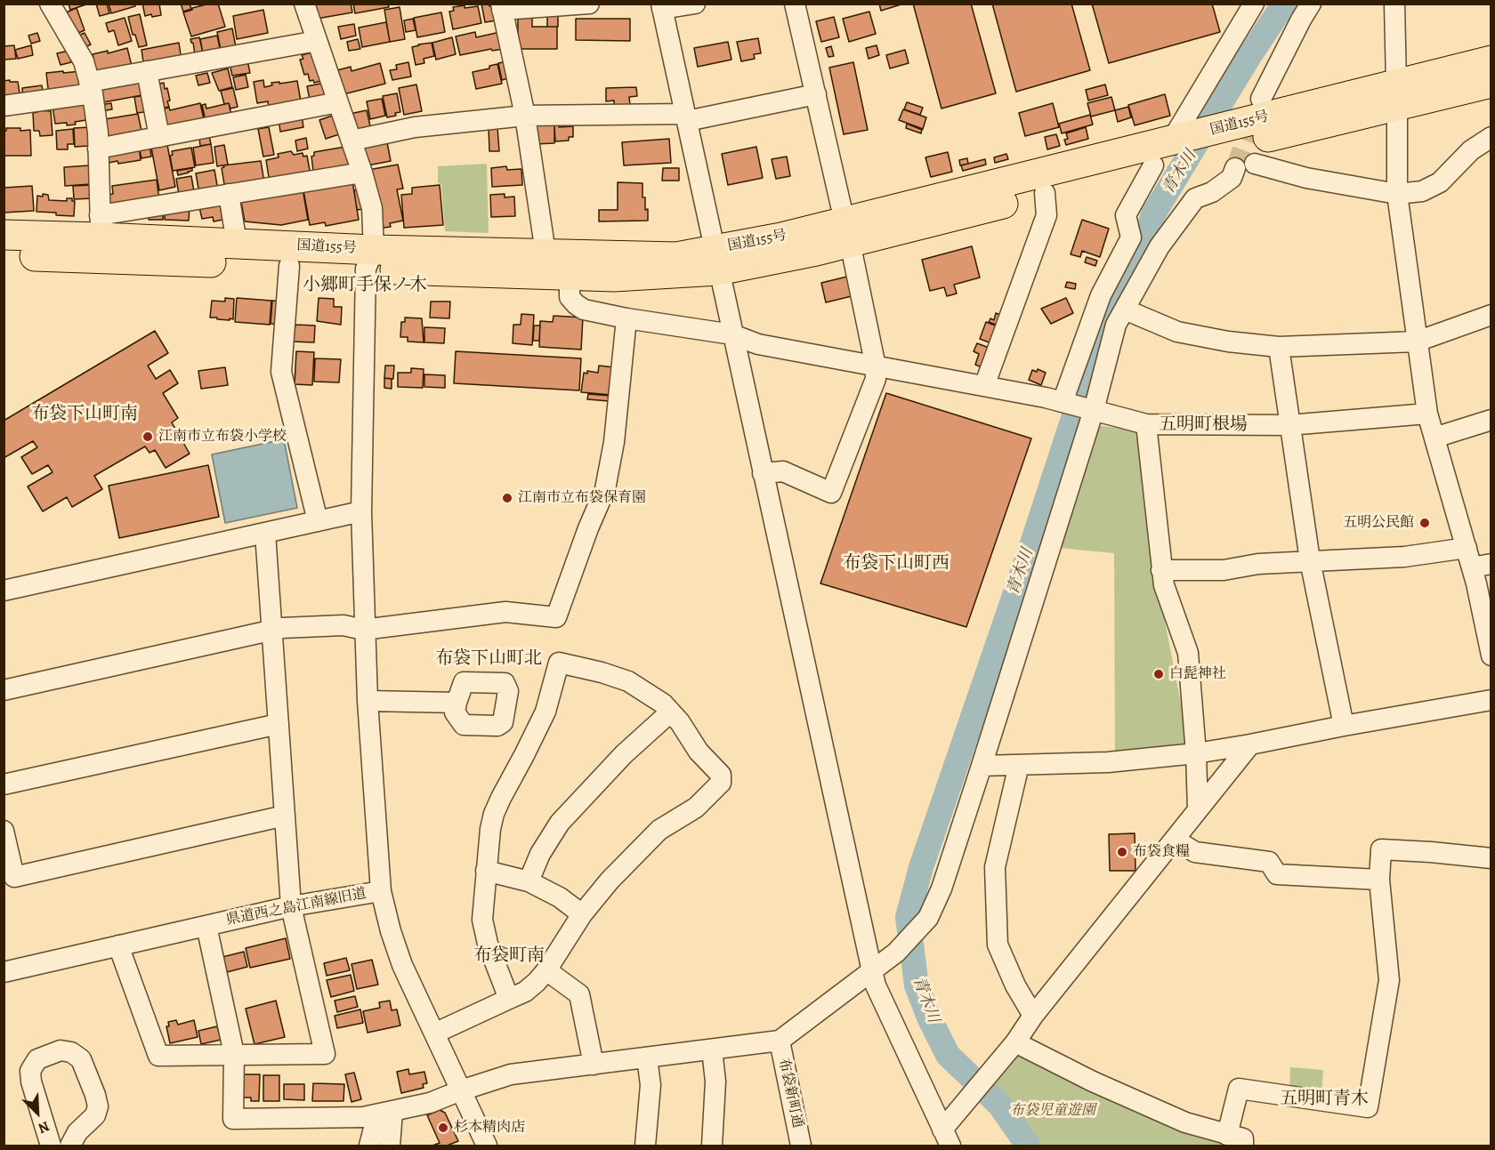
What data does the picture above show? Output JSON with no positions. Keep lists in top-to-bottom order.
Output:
{
  "streets": {
    "highway": ["国道155号"],
    "street": ["県道西之島江南線旧道", "布袋新町通"]
  },
  "districts": [
    "小郷町手保ノ木",
    "布袋下山町南",
    "五明町根場",
    "布袋下山町西",
    "布袋下山町北",
    "布袋町南",
    "五明町青木"
  ],
  "water": ["青木川"],
  "parks": ["布袋児童遊園"],
  "places": [
    "江南市立布袋小学校",
    "江南市立布袋保育園",
    "五明公民館",
    "白髭神社",
    "布袋食糧",
    "杉本精肉店"
  ],
  "north": "bottom right"
}
